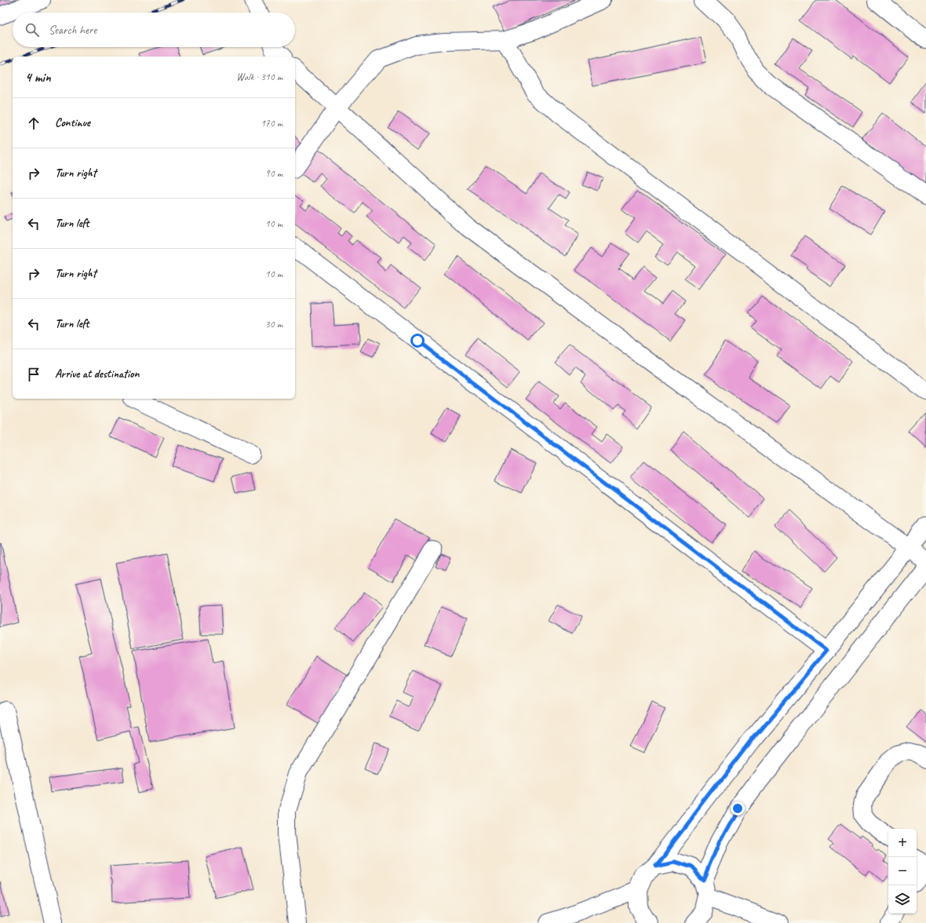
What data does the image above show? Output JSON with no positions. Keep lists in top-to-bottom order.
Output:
{
  "page": {
    "search": "Search here",
    "heading": ["4 min", "Walk · 310 m"],
    "list": [
      ["Continue", "170 m"],
      ["Turn right", "90 m"],
      ["Turn left", "10 m"],
      ["Turn right", "10 m"],
      ["Turn left", "30 m"],
      "Arrive at destination"
    ],
    "map_buttons": ["+", "−"]
  }
}
